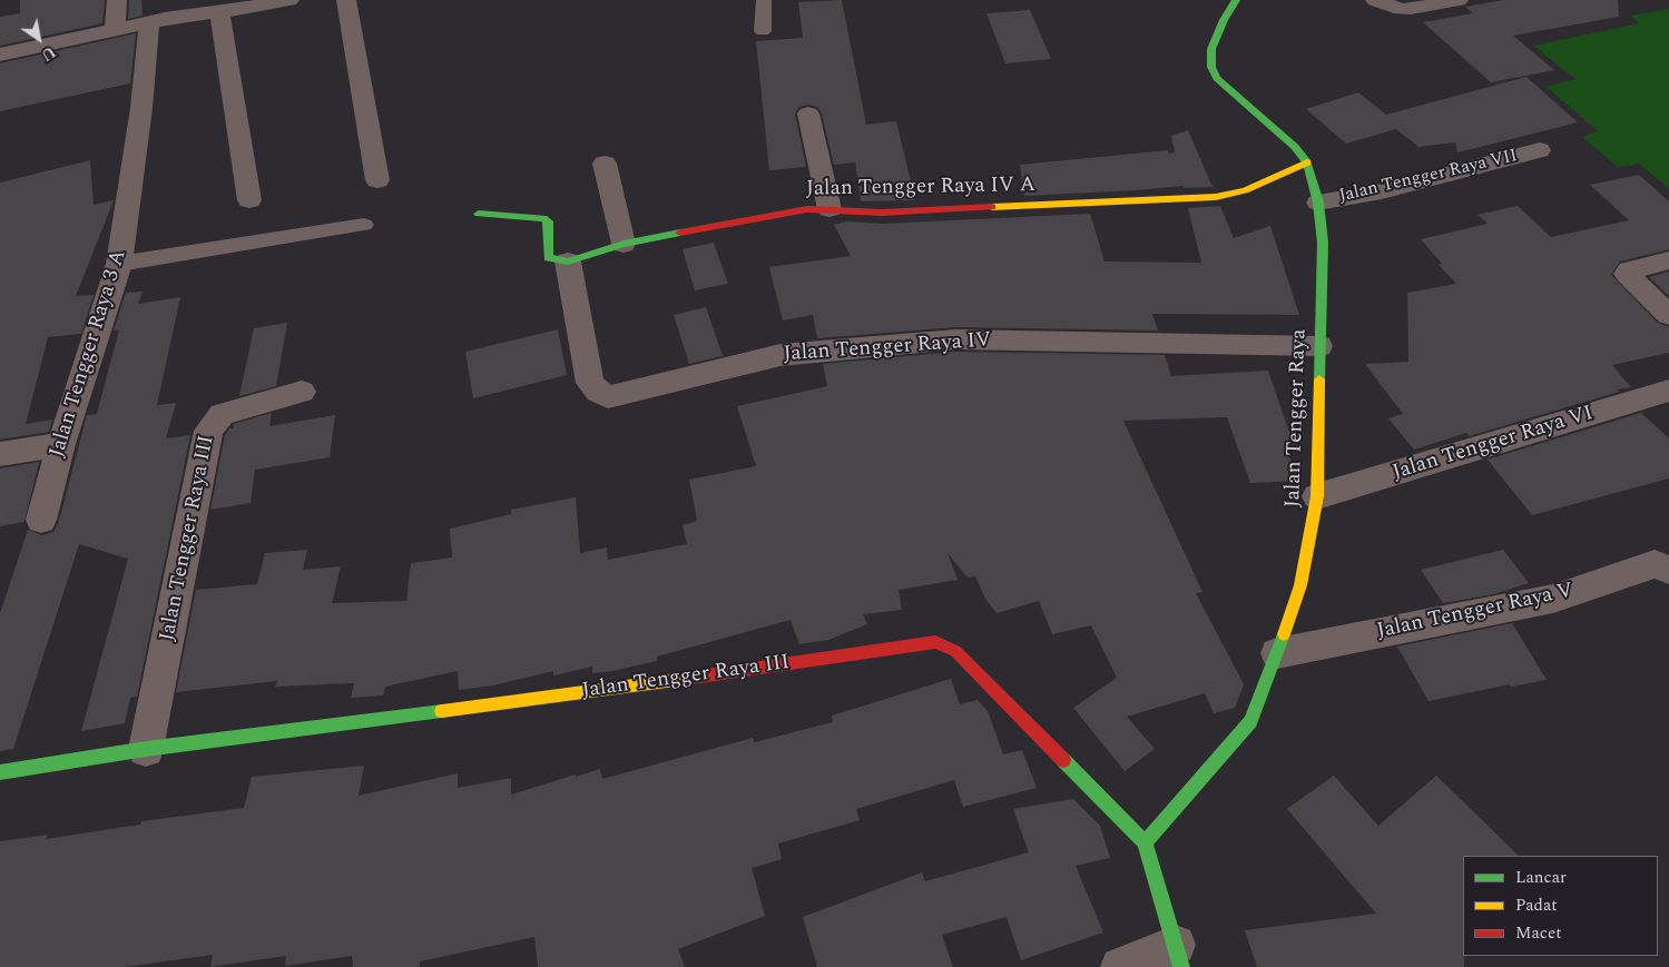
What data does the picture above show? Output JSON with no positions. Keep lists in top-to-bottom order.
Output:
{
  "streets": {
    "street": [
      "Jalan Tengger Raya VII",
      "Jalan Tengger Raya IV A",
      "Jalan Tengger Raya IV",
      "Jalan Tengger Raya 3 A",
      "Jalan Tengger Raya",
      "Jalan Tengger Raya VI",
      "Jalan Tengger Raya III",
      "Jalan Tengger Raya V"
    ]
  },
  "crossings": [
    ["Jalan Tengger Raya VII", "Jalan Tengger Raya"],
    ["Jalan Tengger Raya IV A", "Jalan Tengger Raya IV"],
    ["Jalan Tengger Raya IV A", "Jalan Tengger Raya"],
    ["Jalan Tengger Raya IV", "Jalan Tengger Raya"],
    ["Jalan Tengger Raya", "Jalan Tengger Raya VI"],
    ["Jalan Tengger Raya", "Jalan Tengger Raya III"],
    ["Jalan Tengger Raya", "Jalan Tengger Raya V"]
  ],
  "legend": ["Lancar", "Padat", "Macet"],
  "north": "bottom right"
}
